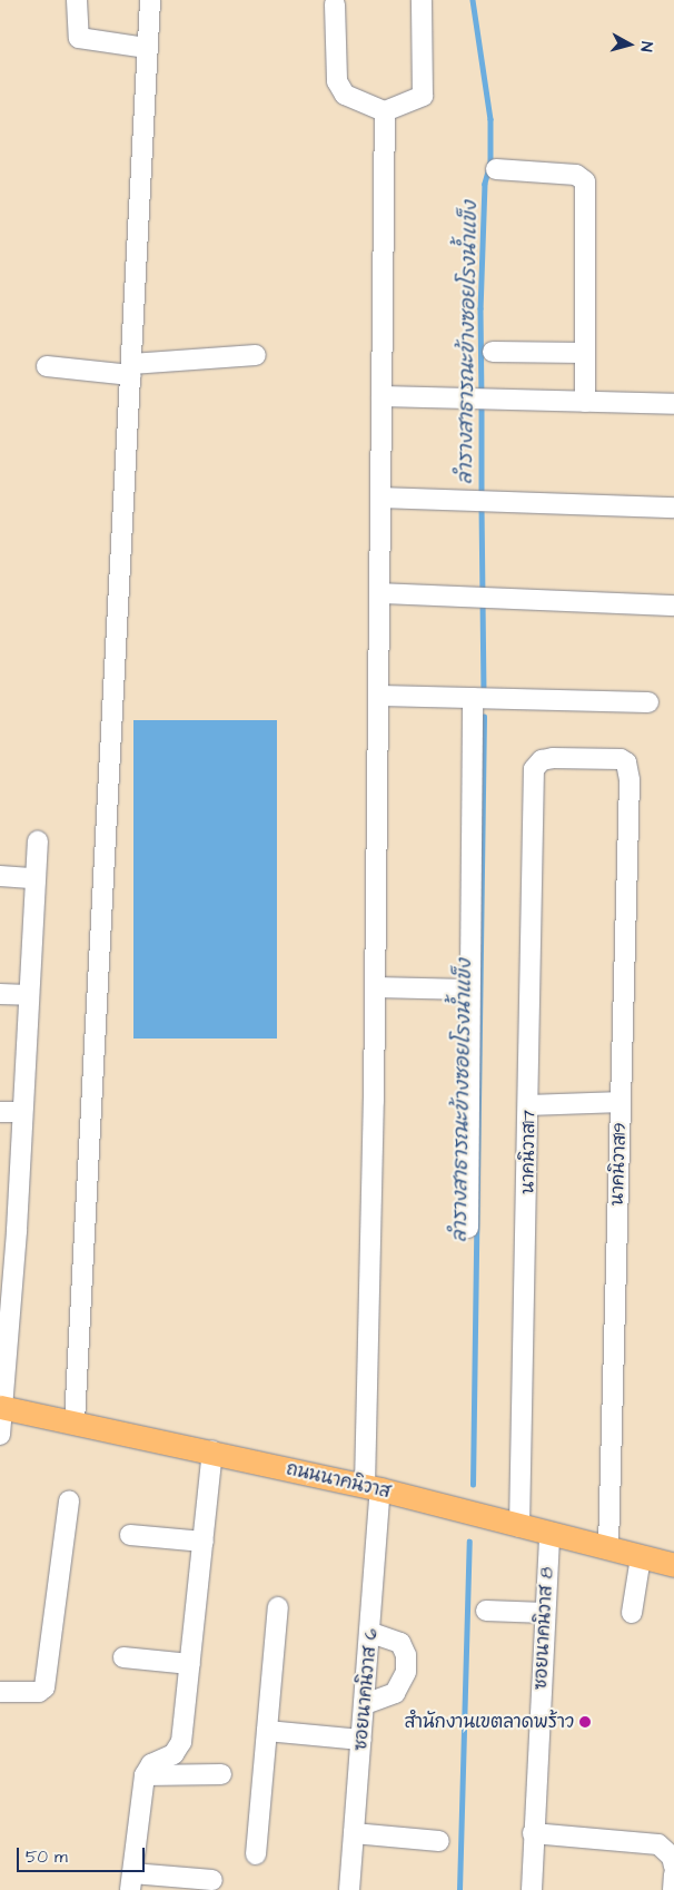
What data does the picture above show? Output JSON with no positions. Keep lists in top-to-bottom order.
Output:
{
  "streets": {
    "main road": ["ถนนนาคนิวาส"],
    "street": [
      "นาคนิวาส17",
      "นาคนิวาส19",
      "ซอยนาคนิวาส 8",
      "ซอยนาคนิวาส 6"
    ]
  },
  "crossings": [
    ["นาคนิวาส17", "นาคนิวาส19"],
    ["นาคนิวาส17", "ถนนนาคนิวาส"],
    ["นาคนิวาส19", "ถนนนาคนิวาส"],
    ["ถนนนาคนิวาส", "ซอยนาคนิวาส 8"],
    ["ถนนนาคนิวาส", "ซอยนาคนิวาส 6"]
  ],
  "water": ["ลำรางสาธารณะข้างซอยโรงน้ำแข็ง"],
  "places": ["สำนักงานเขตลาดพร้าว"],
  "scale_bar": "50 m",
  "north": "right"
}
